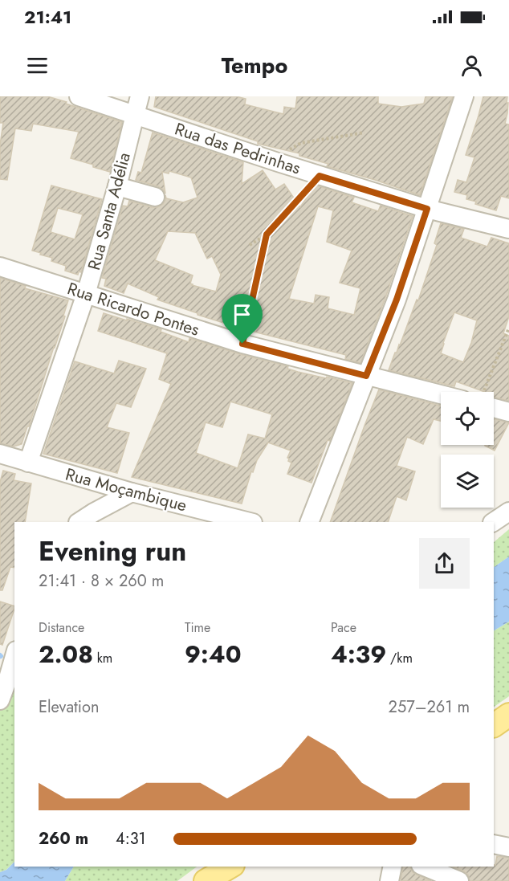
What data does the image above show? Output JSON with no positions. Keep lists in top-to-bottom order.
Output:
{
  "streets": {
    "street": [
      "Rua das Pedrinhas",
      "Rua Santa Adélia",
      "Rua Ricardo Pontes",
      "Rua Moçambique"
    ]
  },
  "crossings": [
    ["Rua das Pedrinhas", "Rua Santa Adélia"],
    ["Rua Santa Adélia", "Rua Ricardo Pontes"],
    ["Rua Santa Adélia", "Rua Moçambique"]
  ],
  "page": {
    "status": "21:41",
    "header": "Tempo",
    "heading": ["Evening run", "21:41 · 8 × 260 m"],
    "stats": [
      ["Distance", "2.08 km"],
      ["Time", "9:40"],
      ["Pace", "4:39 /km"]
    ],
    "chart": ["Elevation", "257–261 m"],
    "list": [
      {
        "name": "260 m",
        "note": "4:31"
      }
    ]
  }
}
